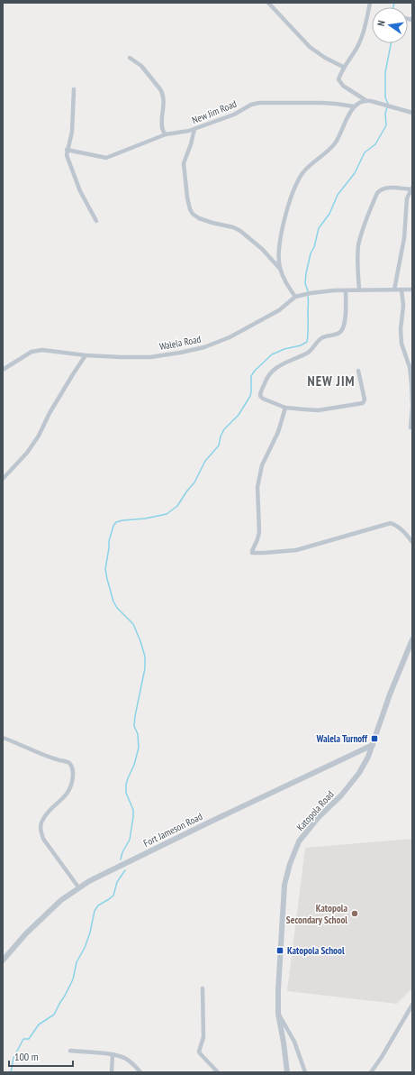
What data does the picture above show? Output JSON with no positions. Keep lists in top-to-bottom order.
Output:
{
  "streets": {
    "street": [
      "New Jim Road",
      "Walela Road",
      "Katopola Road",
      "Fort Jameson Road"
    ]
  },
  "crossings": [
    ["Katopola Road", "Fort Jameson Road"]
  ],
  "districts": ["NEW JIM"],
  "places": {
    "transit": ["Walela Turnoff", "Katopola School"],
    "other": ["Katopola Secondary School"]
  },
  "scale_bar": "100 m",
  "north": "left"
}
